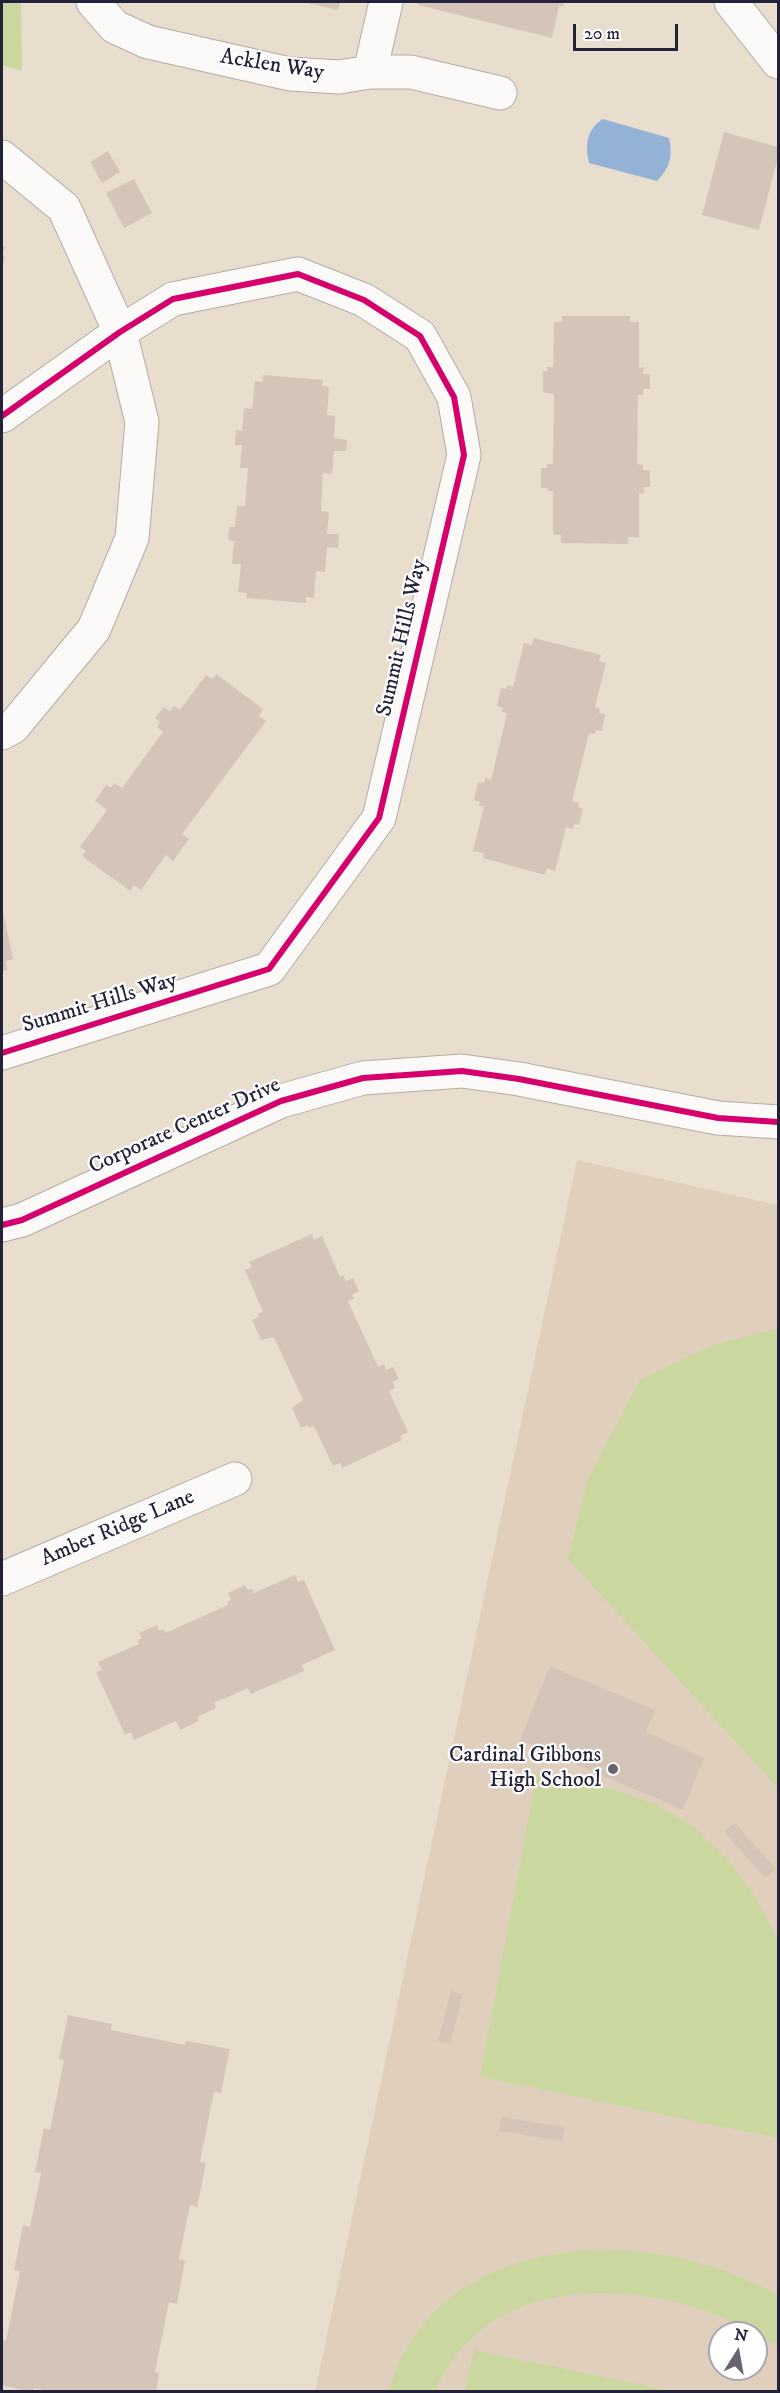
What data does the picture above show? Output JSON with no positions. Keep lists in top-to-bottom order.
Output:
{
  "streets": {
    "street": [
      "Acklen Way",
      "Summit Hills Way",
      "Corporate Center Drive",
      "Amber Ridge Lane"
    ]
  },
  "places": ["Cardinal Gibbons High School"],
  "scale_bar": "20 m",
  "north": "top"
}
